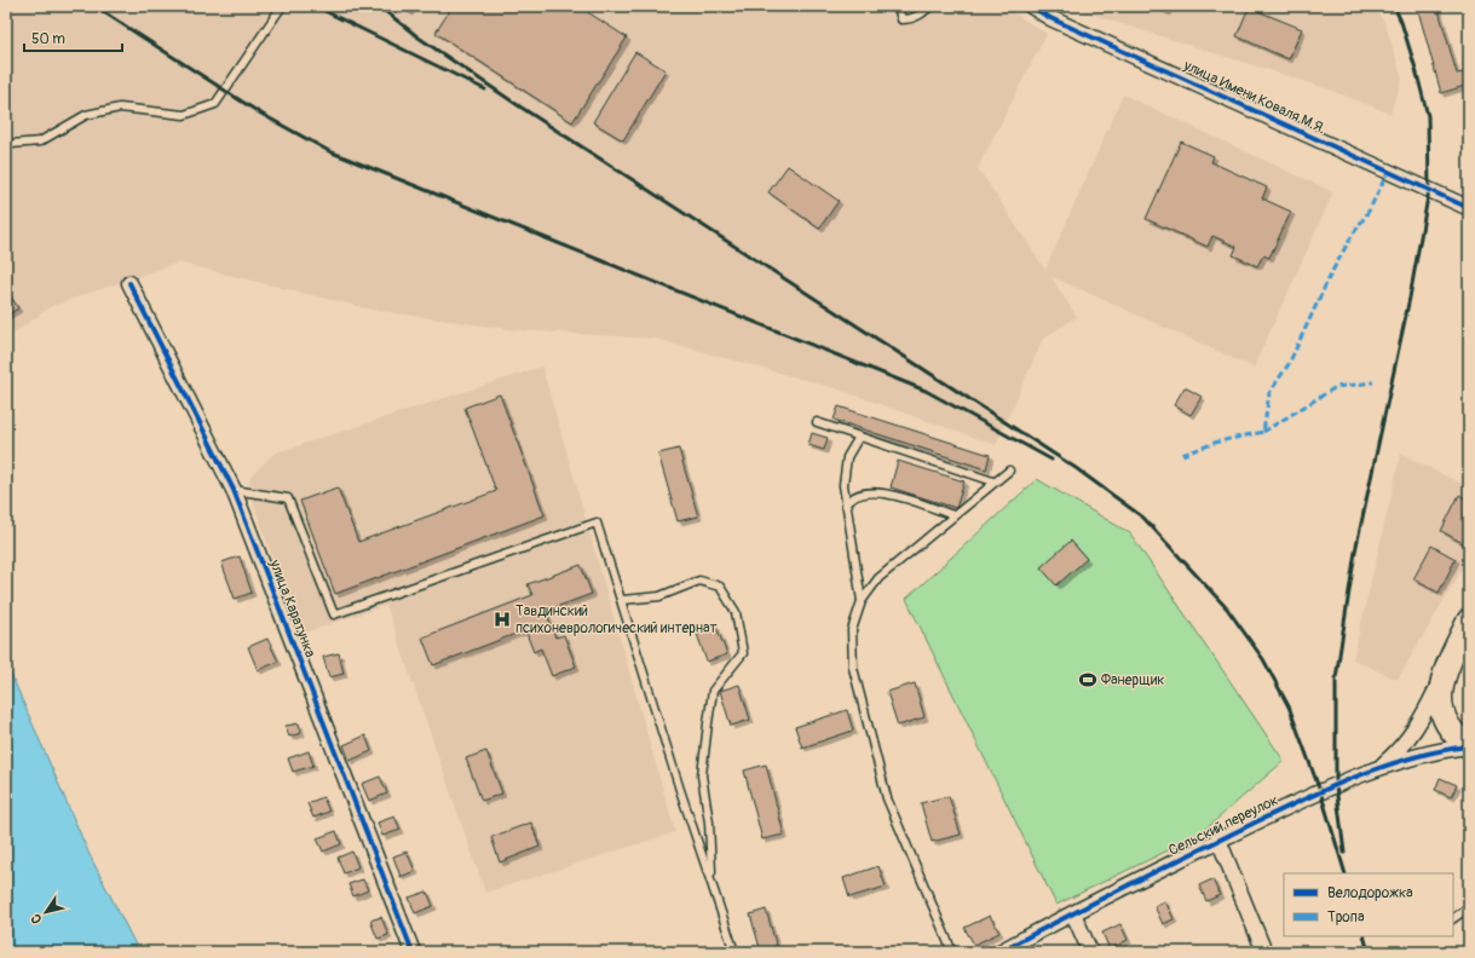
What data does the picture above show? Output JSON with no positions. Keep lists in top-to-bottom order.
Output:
{
  "streets": {
    "street": ["улица Имени Коваля М.Я.", "улица Каратунка", "Сельский переулок"]
  },
  "places": {
    "hospital": ["Тавдинский психоневрологический интернат"],
    "sports": ["Фанерщик"]
  },
  "legend": ["Велодорожка", "Тропа"],
  "scale_bar": "50 m",
  "north": "bottom left"
}
